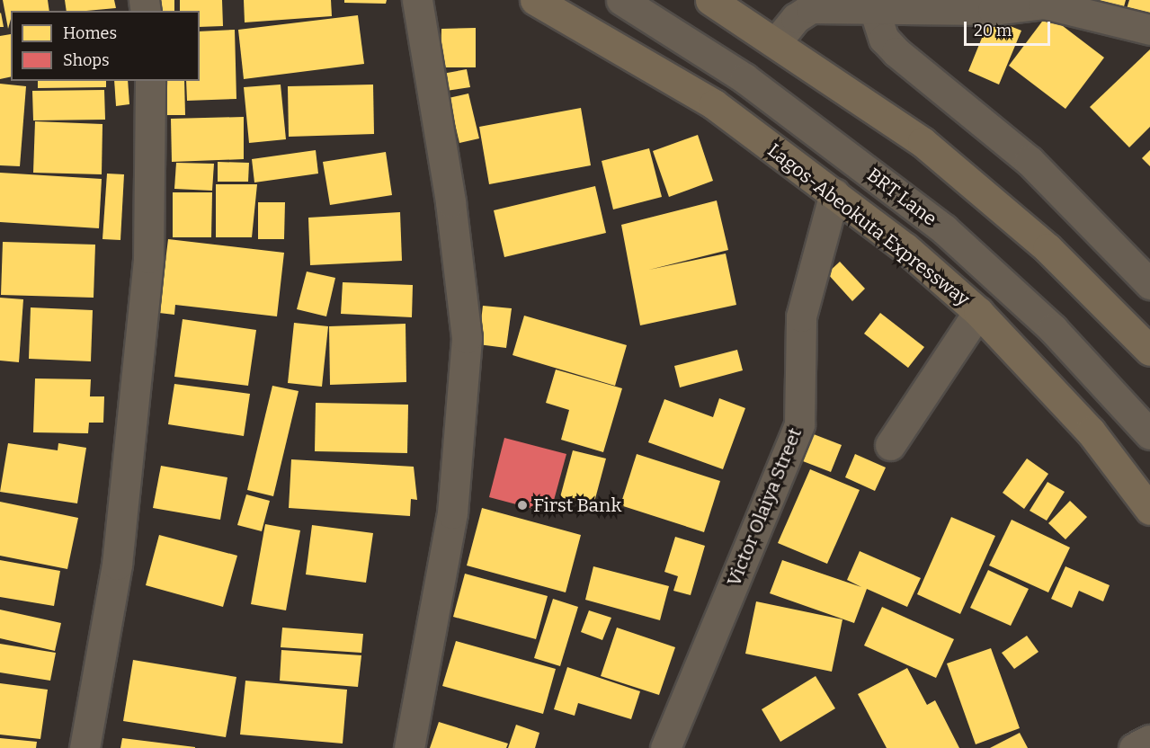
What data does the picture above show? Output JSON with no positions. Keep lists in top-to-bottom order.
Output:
{
  "streets": {
    "highway": ["Lagos-Abeokuta Expressway"],
    "street": ["BRT Lane", "Victor Olaiya Street"]
  },
  "crossings": [
    ["Lagos-Abeokuta Expressway", "Victor Olaiya Street"]
  ],
  "places": ["First Bank"],
  "legend": ["Homes", "Shops"],
  "scale_bar": "20 m"
}
